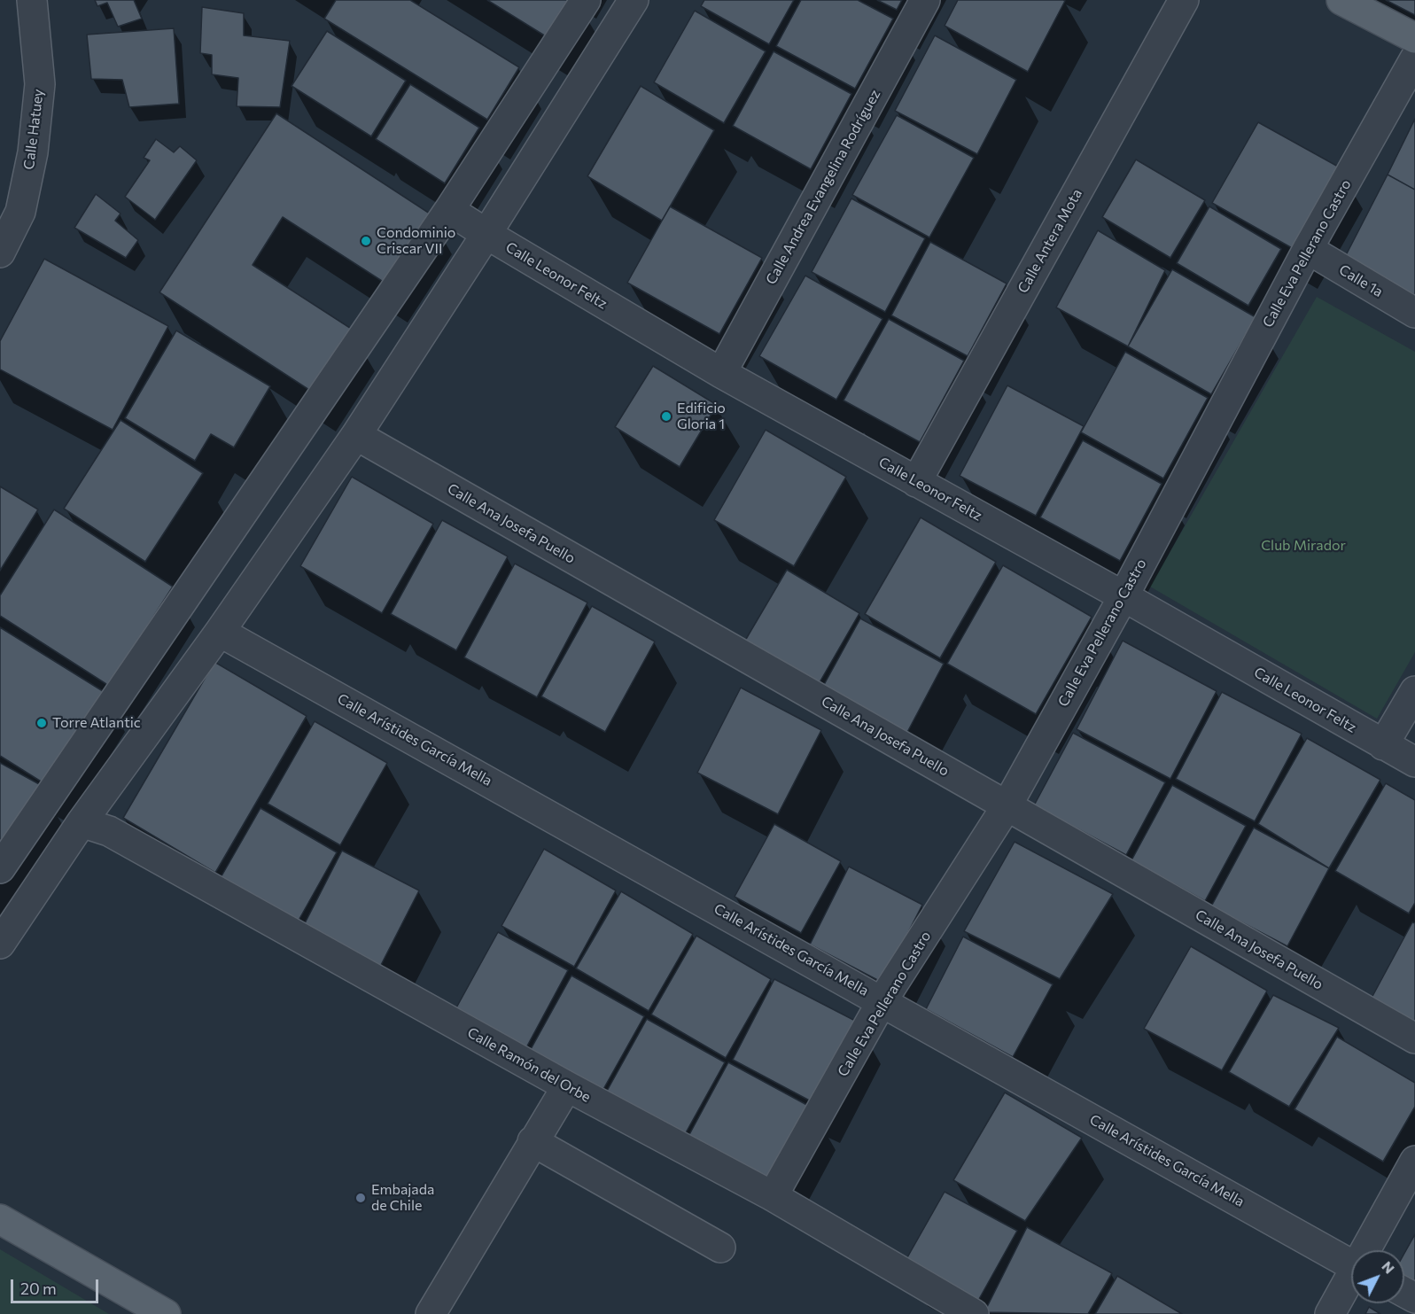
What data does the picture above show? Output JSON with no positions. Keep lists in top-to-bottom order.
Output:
{
  "streets": {
    "street": [
      "Calle Hatuey",
      "Calle Andrea Evangelina Rodríguez",
      "Calle Antera Mota",
      "Calle Eva Pellerano Castro",
      "Calle Leonor Feltz",
      "Calle 1a",
      "Calle Ana Josefa Puello",
      "Calle Arístides García Mella",
      "Calle Ramón del Orbe"
    ]
  },
  "crossings": [
    ["Calle Andrea Evangelina Rodríguez", "Calle Leonor Feltz"],
    ["Calle Antera Mota", "Calle Leonor Feltz"],
    ["Calle Eva Pellerano Castro", "Calle Leonor Feltz"],
    ["Calle Eva Pellerano Castro", "Calle 1a"],
    ["Calle Eva Pellerano Castro", "Calle Ana Josefa Puello"],
    ["Calle Eva Pellerano Castro", "Calle Arístides García Mella"],
    ["Calle Eva Pellerano Castro", "Calle Ramón del Orbe"]
  ],
  "parks": ["Club Mirador"],
  "places": [
    "Condominio Criscar VII",
    "Edificio Gloria 1",
    "Torre Atlantic",
    "Embajada de Chile"
  ],
  "scale_bar": "20 m",
  "north": "top right"
}
